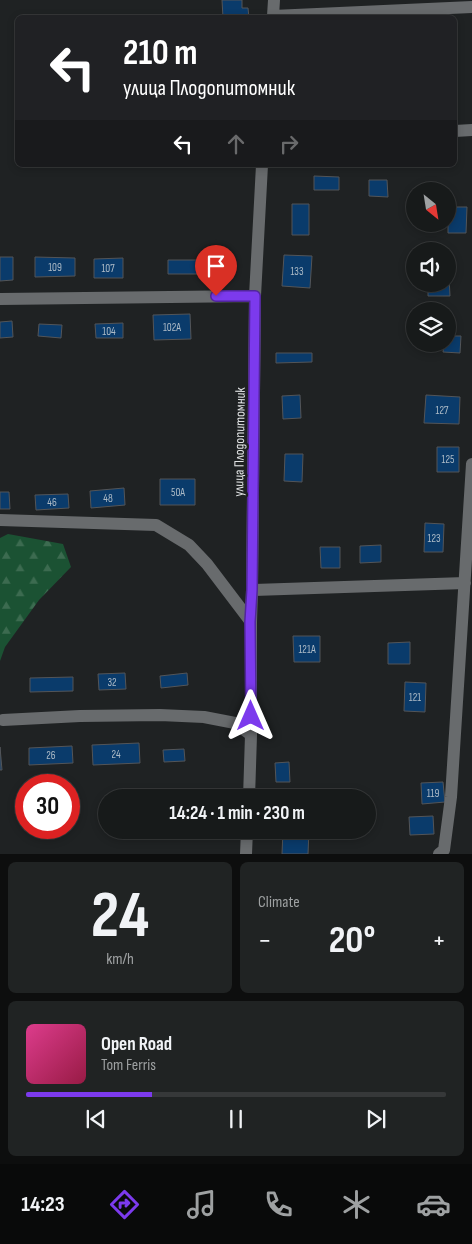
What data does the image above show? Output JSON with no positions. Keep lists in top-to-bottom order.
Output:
{
  "streets": {
    "street": ["улица Плодопитомник"]
  },
  "house_numbers": [
    "109",
    "107",
    "133",
    "102А",
    "104",
    "127",
    "125",
    "50А",
    "48",
    "46",
    "123",
    "121А",
    "32",
    "121",
    "24",
    "26",
    "119"
  ],
  "north": "bottom right",
  "page": {
    "turn": ["210 m", "улица Плодопитомник"],
    "limit": "30",
    "trip": "14:24 · 1 min · 230 m",
    "tile": [
      ["24", "km/h"],
      "Climate"
    ],
    "heat": ["−", "20°", "+"],
    "song": ["Open Road", "Tom Ferris"],
    "tabs": "14:23"
  }
}
